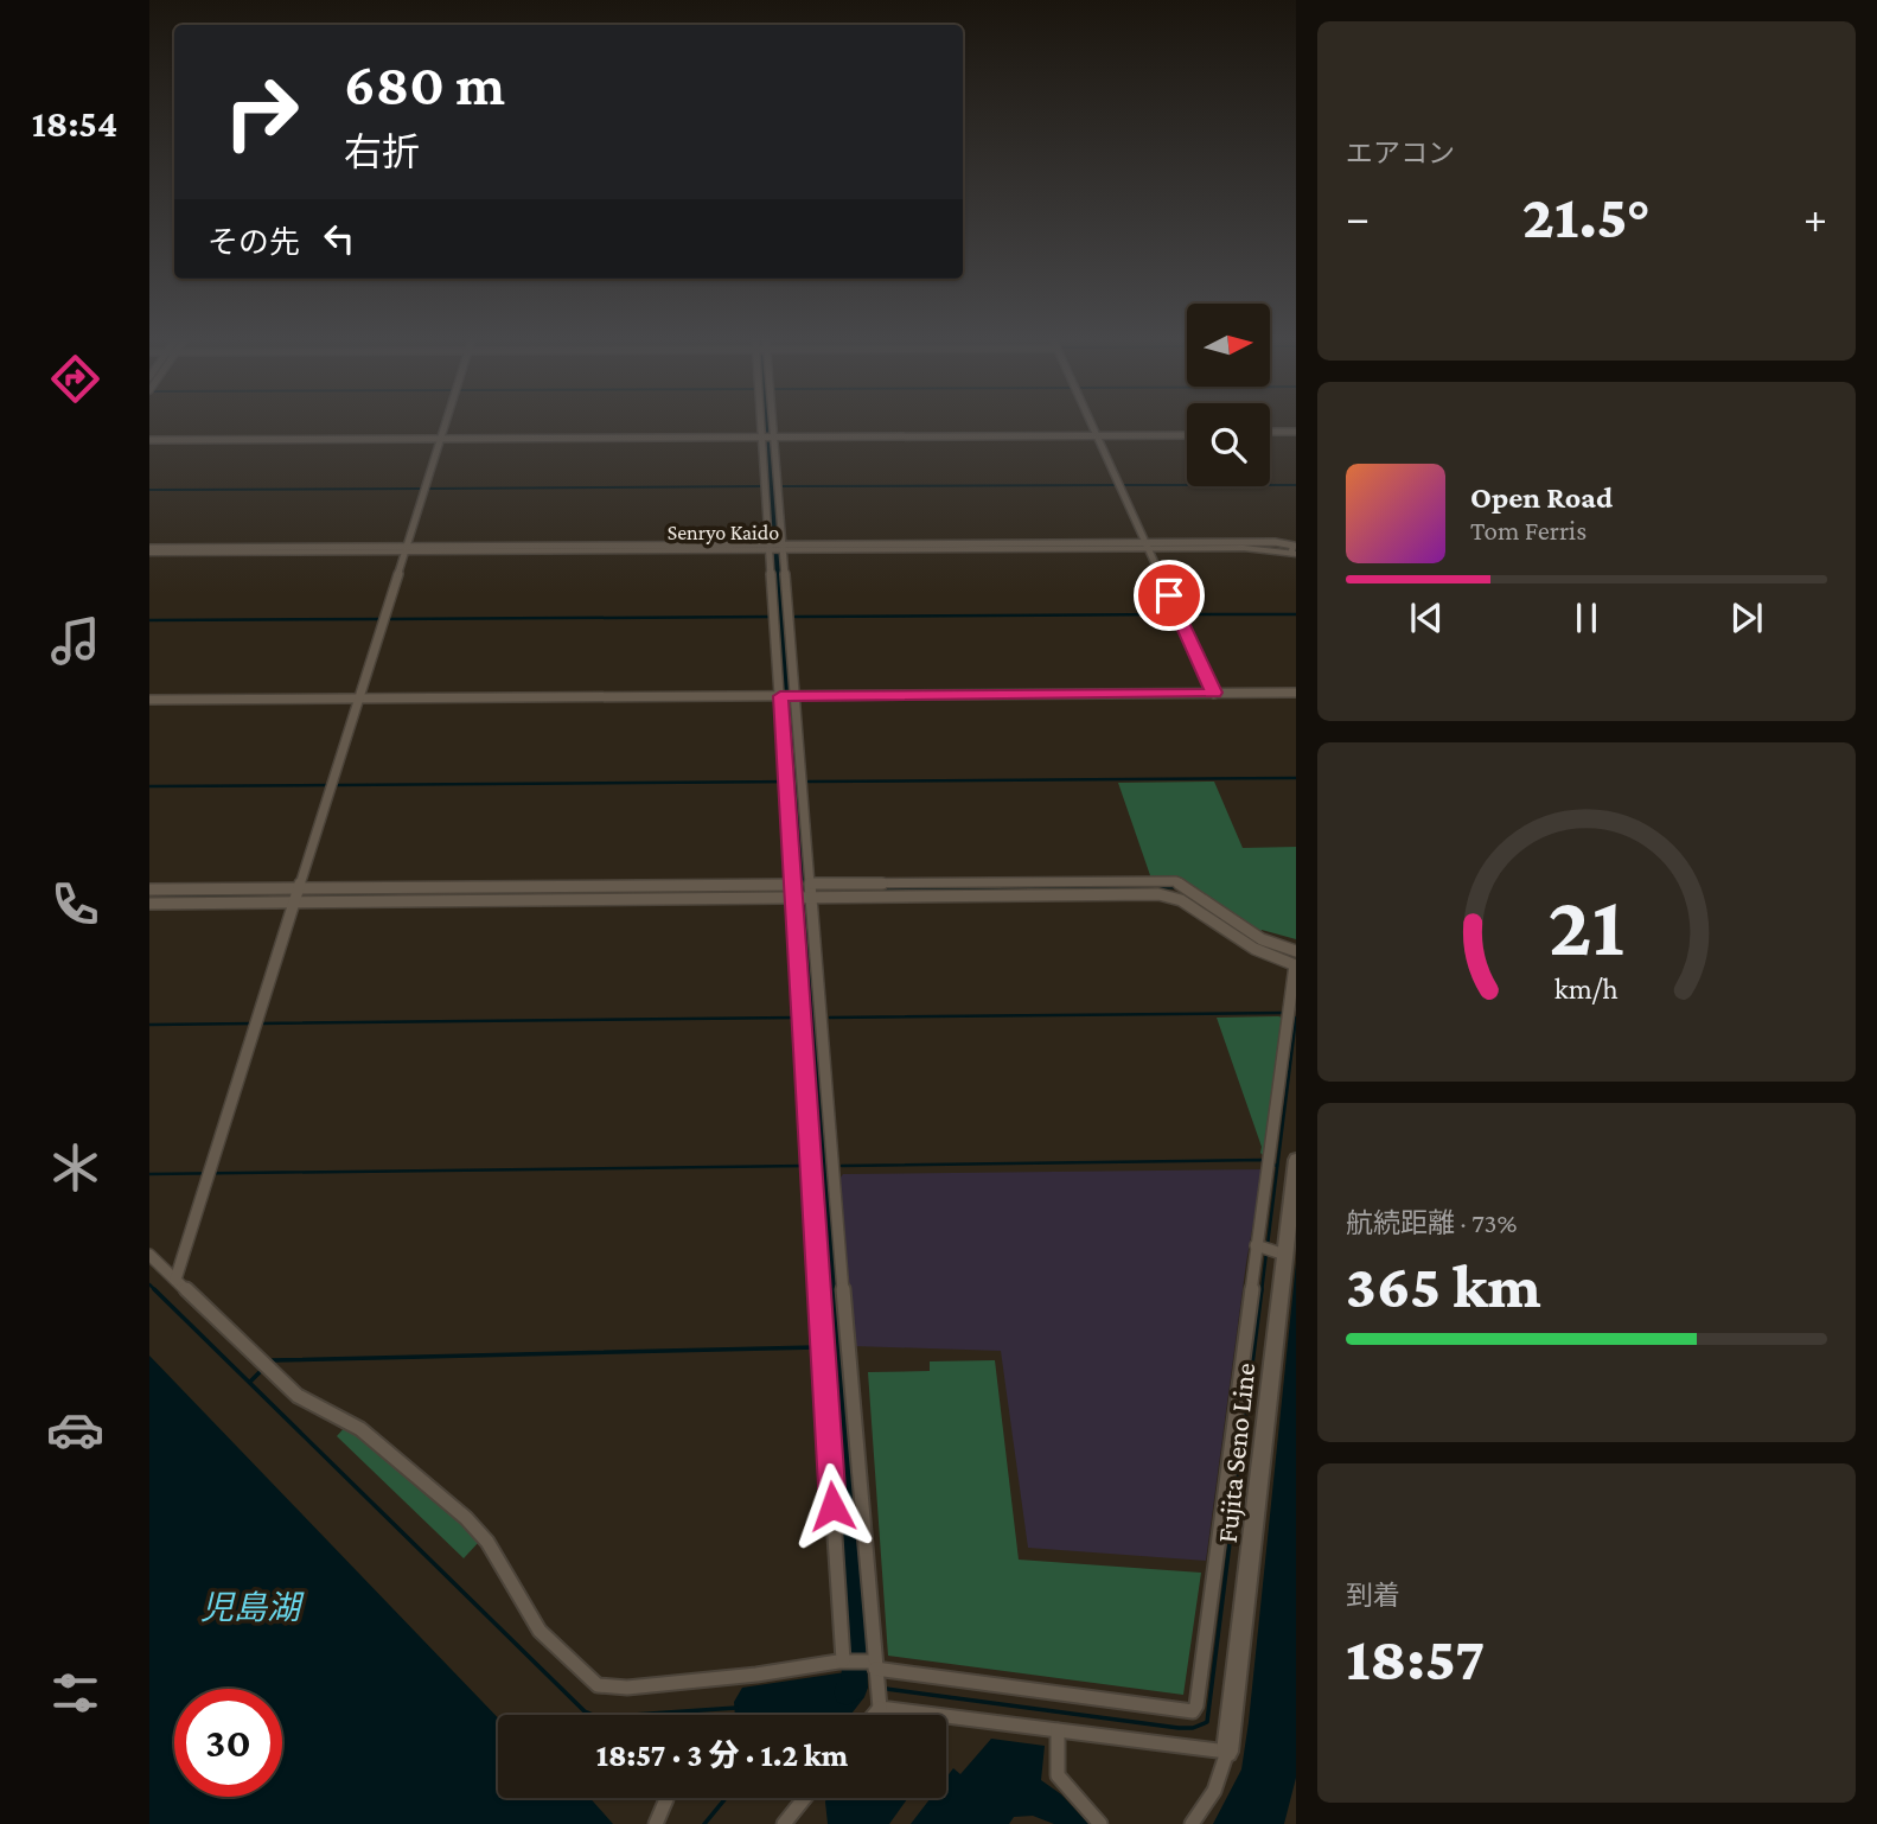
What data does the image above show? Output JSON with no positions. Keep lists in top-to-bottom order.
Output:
{
  "streets": {
    "main road": ["Fujita Seno Line"],
    "street": ["Senryo Kaido"]
  },
  "water": ["児島湖"],
  "north": "right",
  "page": {
    "tabs": "18:54",
    "tile": [
      "エアコン",
      ["航続距離 · 73%", "365 km"],
      ["到着", "18:57"]
    ],
    "turn": ["680 m", "右折"],
    "heat": ["−", "21.5°", "+"],
    "then": "その先",
    "song": ["Open Road", "Tom Ferris"],
    "limit": "30",
    "trip": "18:57 · 3 分 · 1.2 km",
    "gauge": ["21", "km/h"]
  }
}
